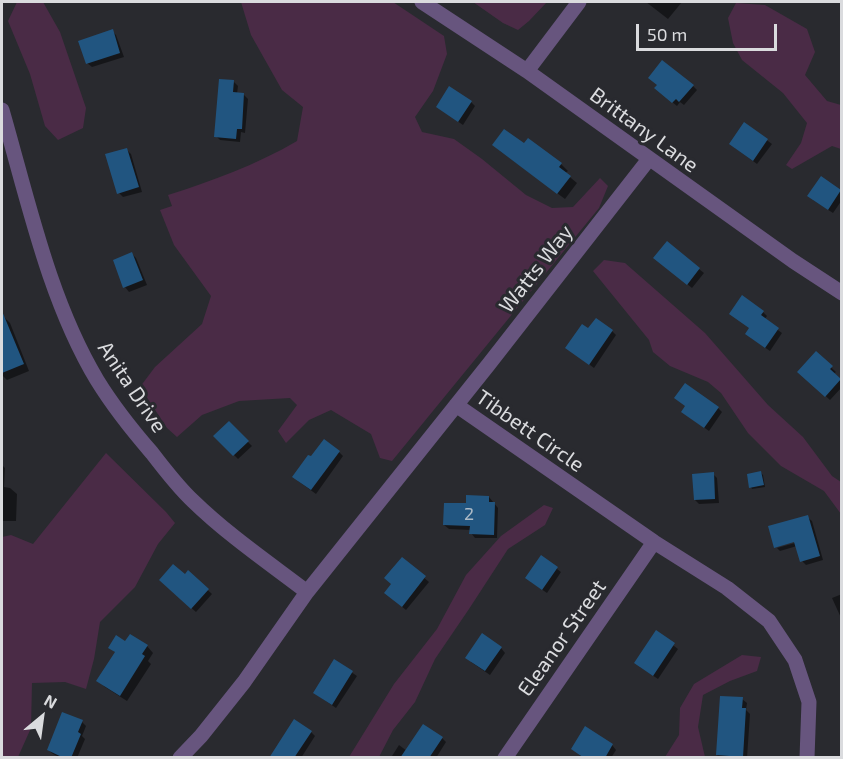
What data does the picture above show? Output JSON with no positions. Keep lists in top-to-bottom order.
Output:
{
  "streets": {
    "street": [
      "Brittany Lane",
      "Watts Way",
      "Anita Drive",
      "Tibbett Circle",
      "Eleanor Street"
    ]
  },
  "crossings": [
    ["Brittany Lane", "Watts Way"],
    ["Watts Way", "Tibbett Circle"],
    ["Anita Drive", "Tibbett Circle"],
    ["Tibbett Circle", "Eleanor Street"]
  ],
  "house_numbers": ["2"],
  "scale_bar": "50 m",
  "north": "top right"
}
